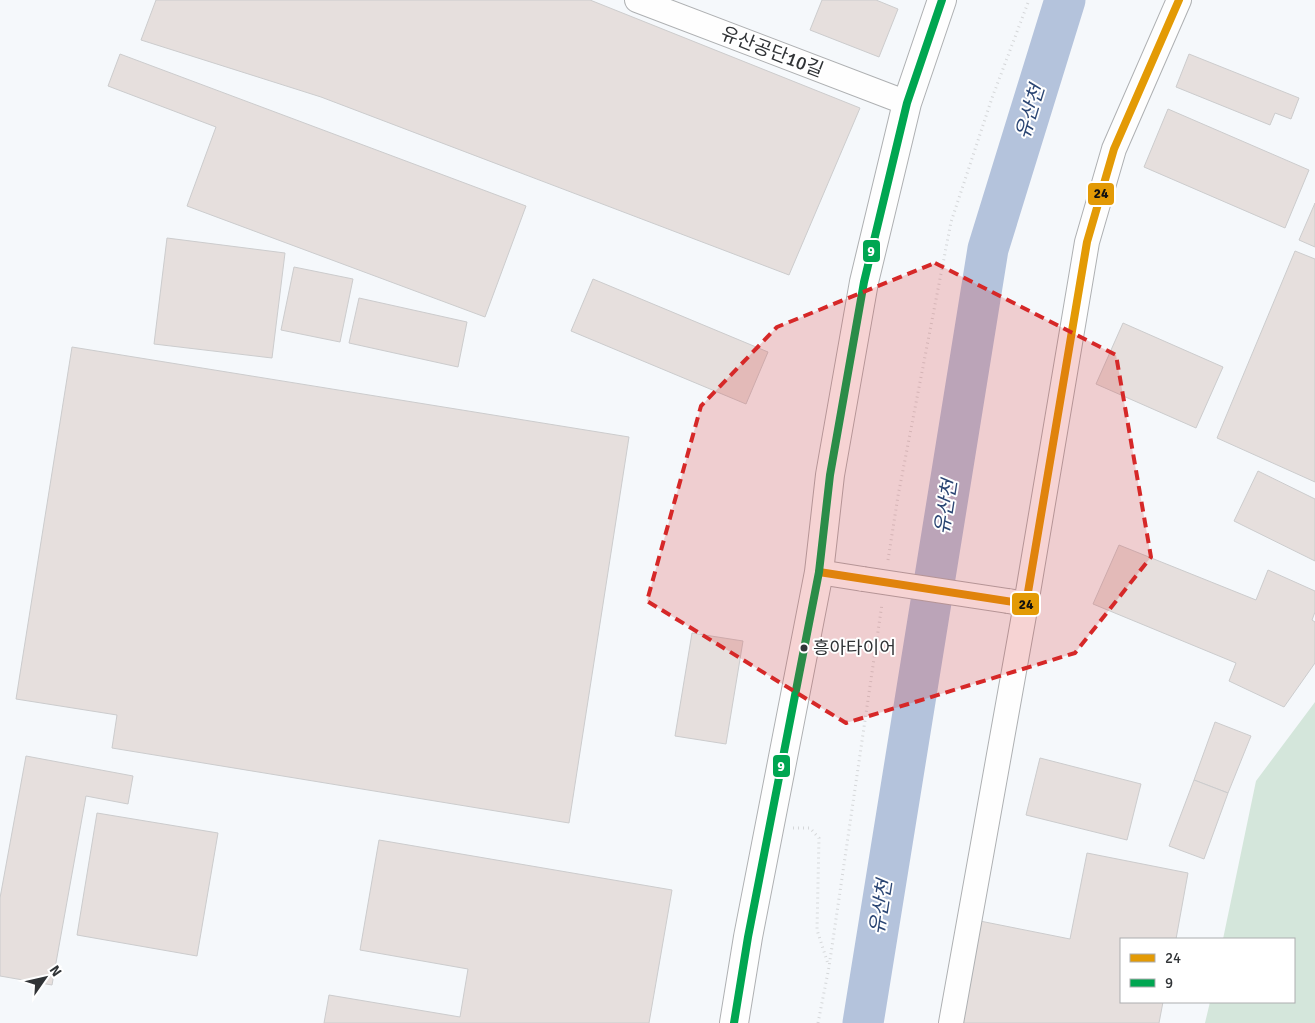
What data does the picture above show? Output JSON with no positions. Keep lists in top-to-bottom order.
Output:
{
  "streets": {
    "street": ["유산공단10길"]
  },
  "water": ["유산천"],
  "places": ["흥아타이어"],
  "lines": ["transit line 24", "transit line 9"],
  "legend": ["24", "9"],
  "north": "top right"
}
